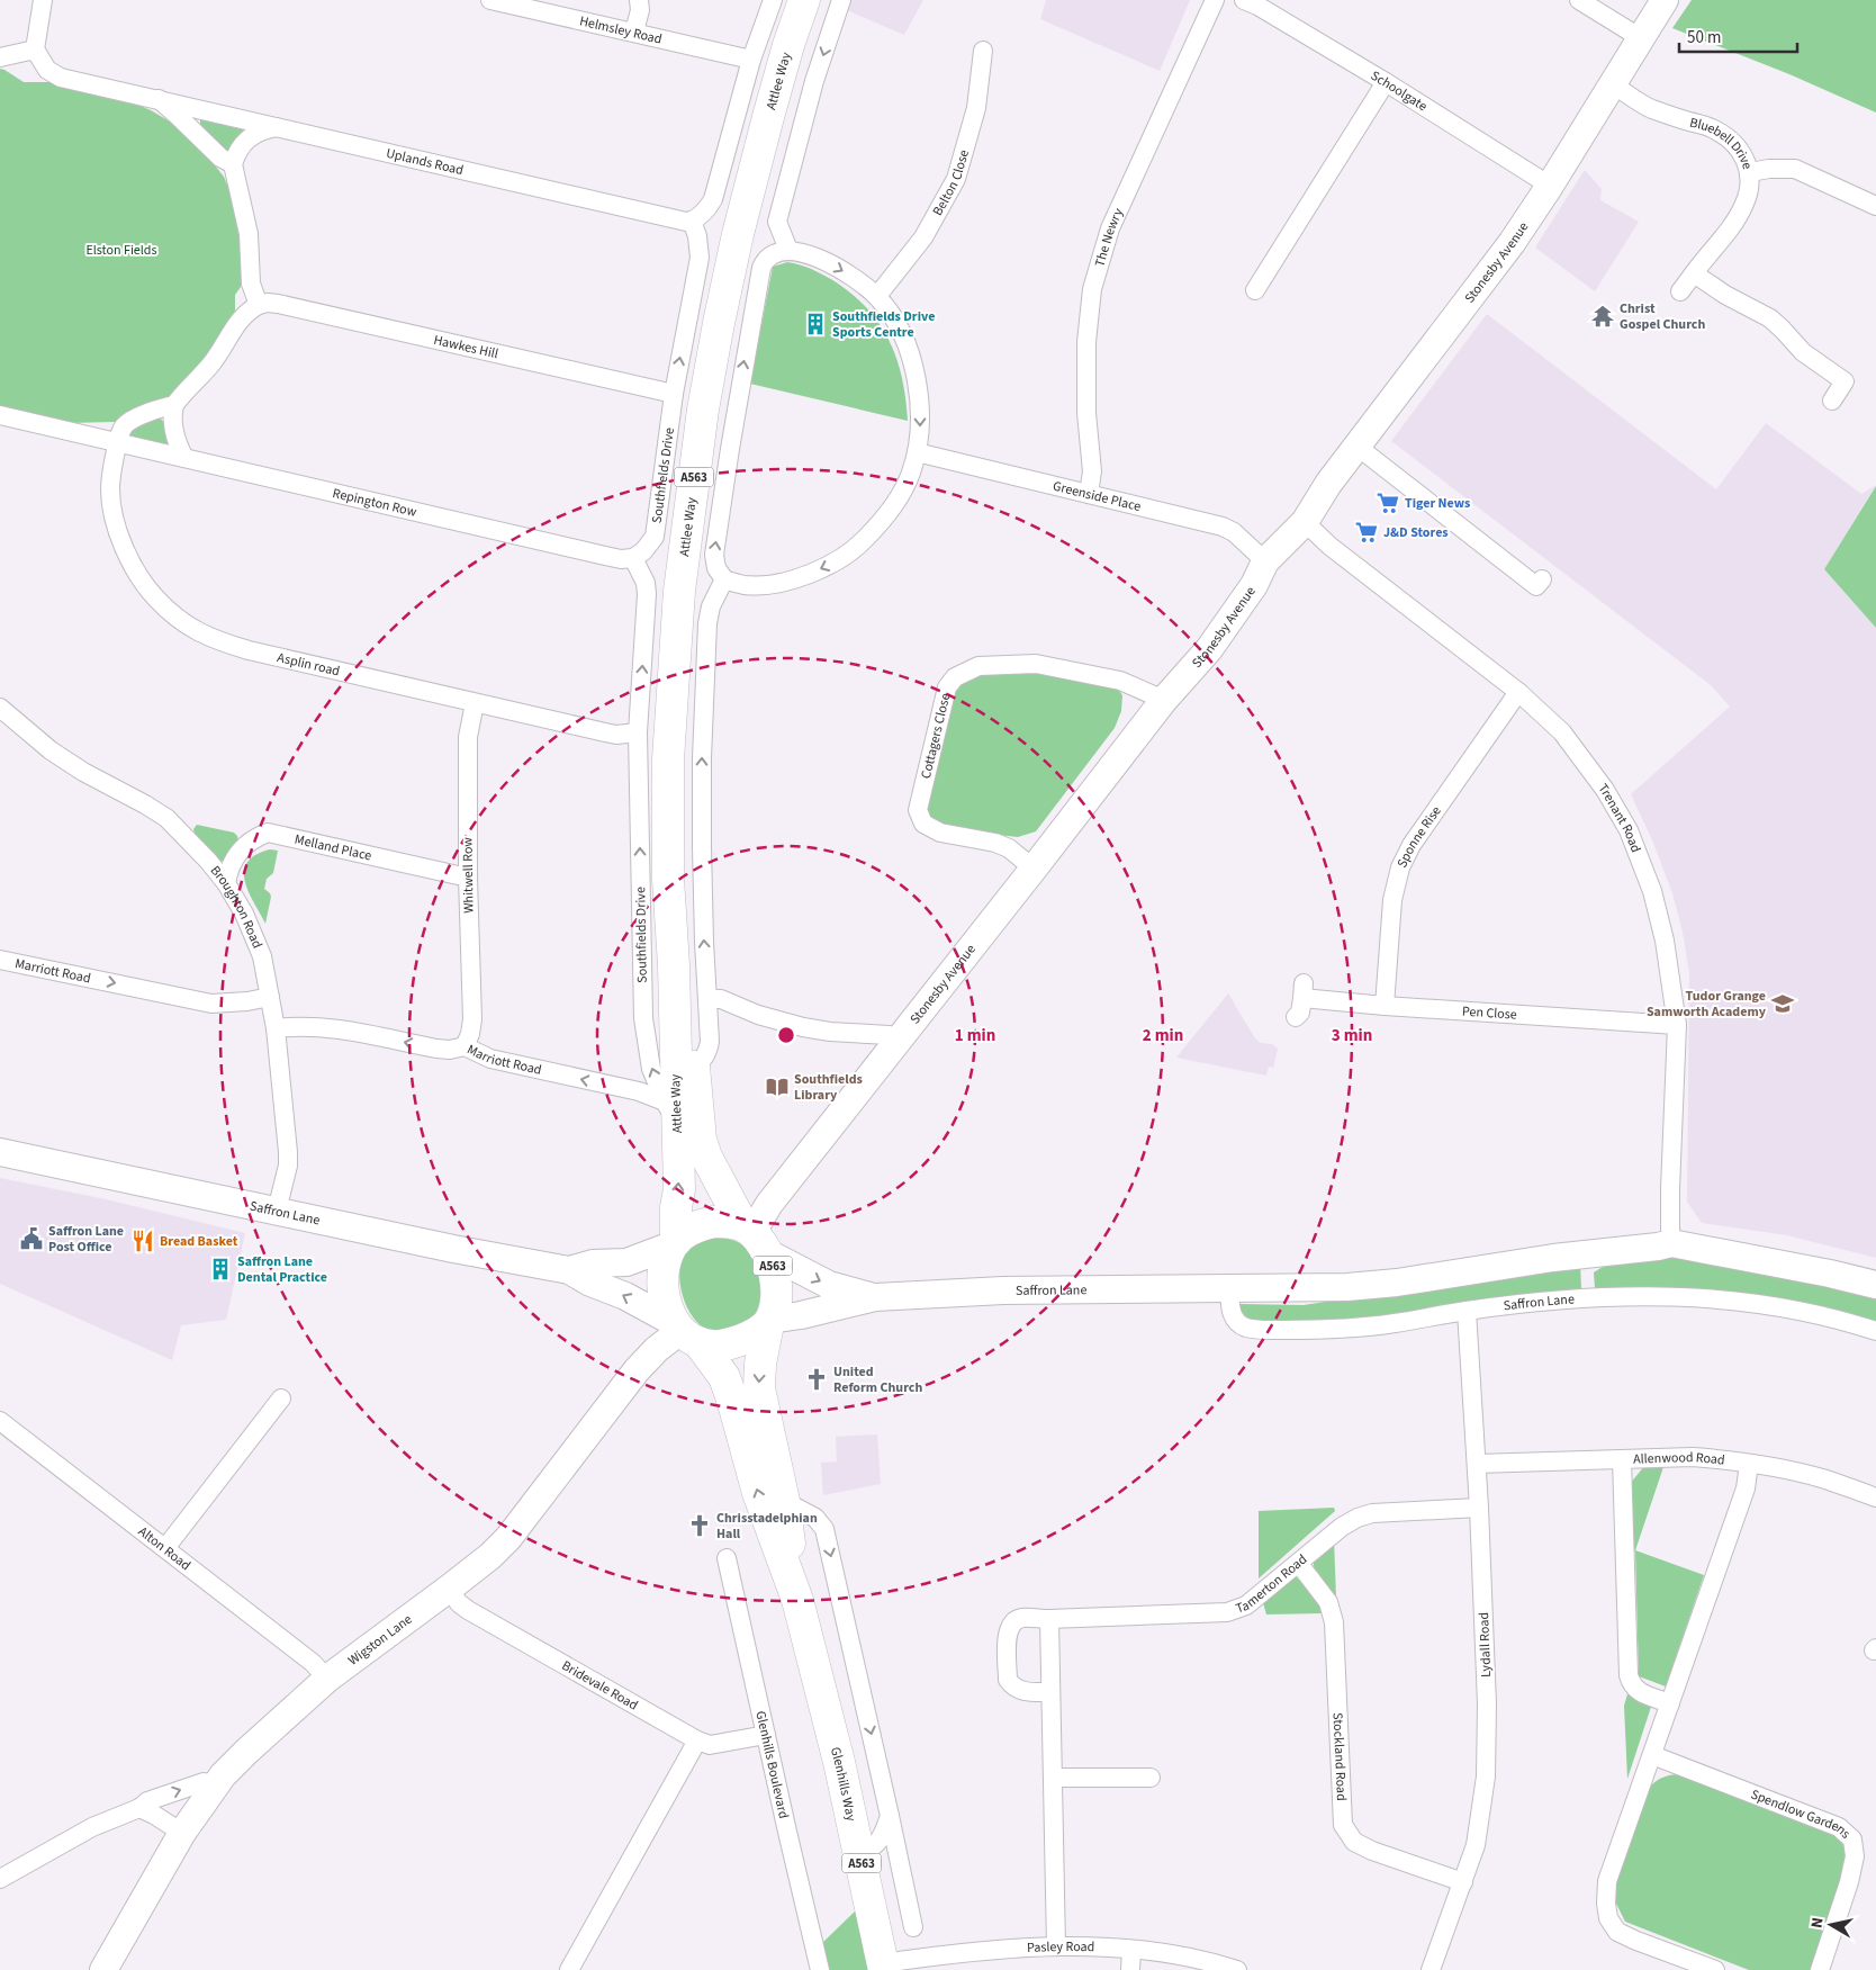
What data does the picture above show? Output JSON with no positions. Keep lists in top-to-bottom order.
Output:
{
  "streets": {
    "highway": ["Attlee Way", "A563", "Glenhills Way"],
    "main road": ["Stonesby Avenue", "Saffron Lane", "Wigston Lane"],
    "street": [
      "Helmsley Road",
      "Schoolgate",
      "Bluebell Drive",
      "Uplands Road",
      "Belton Close",
      "The Newry",
      "Hawkes Hill",
      "Southfields Drive",
      "Greenside Place",
      "Repington Row",
      "Asplin road",
      "Cottagers Close",
      "Trenant Road",
      "Sponne Rise",
      "Melland Place",
      "Whitwell Row",
      "Broughton Road",
      "Marriott Road",
      "Pen Close",
      "Allenwood Road",
      "Alton Road",
      "Tamerton Road",
      "Lydall Road",
      "Bridevale Road",
      "Stockland Road",
      "Glenhills Boulevard",
      "Spendlow Gardens",
      "Pasley Road"
    ]
  },
  "crossings": [
    ["Attlee Way", "Stonesby Avenue"],
    ["Attlee Way", "Southfields Drive"],
    ["Attlee Way", "A563"],
    ["Attlee Way", "Marriott Road"],
    ["Attlee Way", "Saffron Lane"],
    ["Attlee Way", "Wigston Lane"],
    ["Attlee Way", "Glenhills Way"],
    ["Schoolgate", "Stonesby Avenue"],
    ["Bluebell Drive", "Stonesby Avenue"],
    ["Uplands Road", "Southfields Drive"],
    ["The Newry", "Greenside Place"],
    ["Stonesby Avenue", "A563"],
    ["Stonesby Avenue", "Greenside Place"],
    ["Stonesby Avenue", "Cottagers Close"],
    ["Stonesby Avenue", "Trenant Road"],
    ["Stonesby Avenue", "Saffron Lane"],
    ["Stonesby Avenue", "Wigston Lane"],
    ["Stonesby Avenue", "Glenhills Way"],
    ["Hawkes Hill", "Southfields Drive"],
    ["Southfields Drive", "Repington Row"],
    ["Southfields Drive", "Asplin road"],
    ["Southfields Drive", "Marriott Road"],
    ["A563", "Saffron Lane"],
    ["A563", "Wigston Lane"],
    ["A563", "Glenhills Way"],
    ["Repington Row", "Asplin road"],
    ["Asplin road", "Whitwell Row"],
    ["Trenant Road", "Sponne Rise"],
    ["Trenant Road", "Pen Close"],
    ["Trenant Road", "Saffron Lane"],
    ["Sponne Rise", "Pen Close"],
    ["Melland Place", "Whitwell Row"],
    ["Melland Place", "Broughton Road"],
    ["Whitwell Row", "Marriott Road"],
    ["Broughton Road", "Marriott Road"],
    ["Broughton Road", "Saffron Lane"],
    ["Saffron Lane", "Wigston Lane"],
    ["Saffron Lane", "Lydall Road"],
    ["Saffron Lane", "Glenhills Way"],
    ["Allenwood Road", "Lydall Road"],
    ["Alton Road", "Wigston Lane"],
    ["Tamerton Road", "Lydall Road"],
    ["Tamerton Road", "Stockland Road"],
    ["Wigston Lane", "Bridevale Road"],
    ["Wigston Lane", "Glenhills Way"],
    ["Lydall Road", "Stockland Road"],
    ["Bridevale Road", "Glenhills Boulevard"],
    ["Glenhills Way", "Pasley Road"]
  ],
  "parks": ["Elston Fields"],
  "places": {
    "temple": ["Christ Gospel Church"],
    "building": ["Southfields Drive Sports Centre", "Saffron Lane Dental Practice"],
    "supermarket": ["Tiger News", "J&D Stores"],
    "school or university": ["Tudor Grange Samworth Academy"],
    "library": ["Southfields Library"],
    "public building": ["Saffron Lane Post Office"],
    "restaurant": ["Bread Basket"],
    "church": ["United Reform Church", "Chrisstadelphian Hall"]
  },
  "scale_bar": "50 m",
  "north": "left",
  "rings": ["1 min", "2 min", "3 min"]
}
